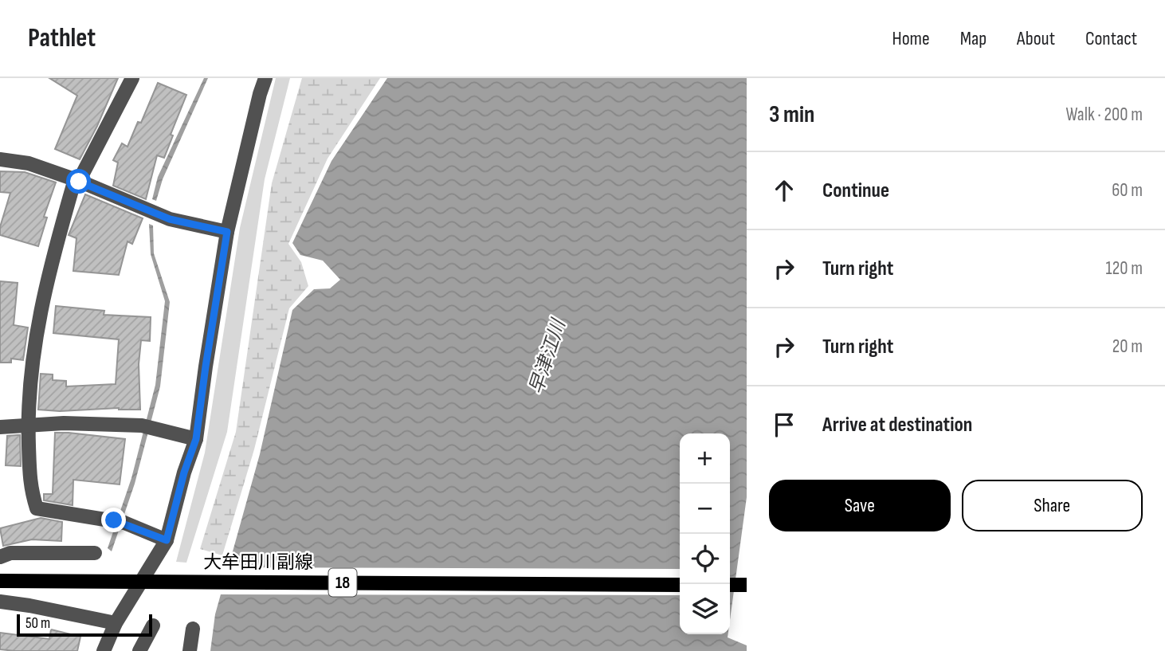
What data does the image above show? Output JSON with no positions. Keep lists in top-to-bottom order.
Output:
{
  "streets": {
    "main road": ["大牟田川副線", "18"]
  },
  "water": ["早津江川"],
  "scale_bar": "50 m",
  "page": {
    "header": "Pathlet",
    "nav": [
      "Home",
      "Map",
      "About",
      "Contact"
    ],
    "heading": ["3 min", "Walk · 200 m"],
    "list": [
      ["Continue", "60 m"],
      ["Turn right", "120 m"],
      ["Turn right", "20 m"],
      "Arrive at destination"
    ],
    "map_buttons": ["+", "−"],
    "buttons": ["Save", "Share"],
    "scale": "50 m"
  }
}
